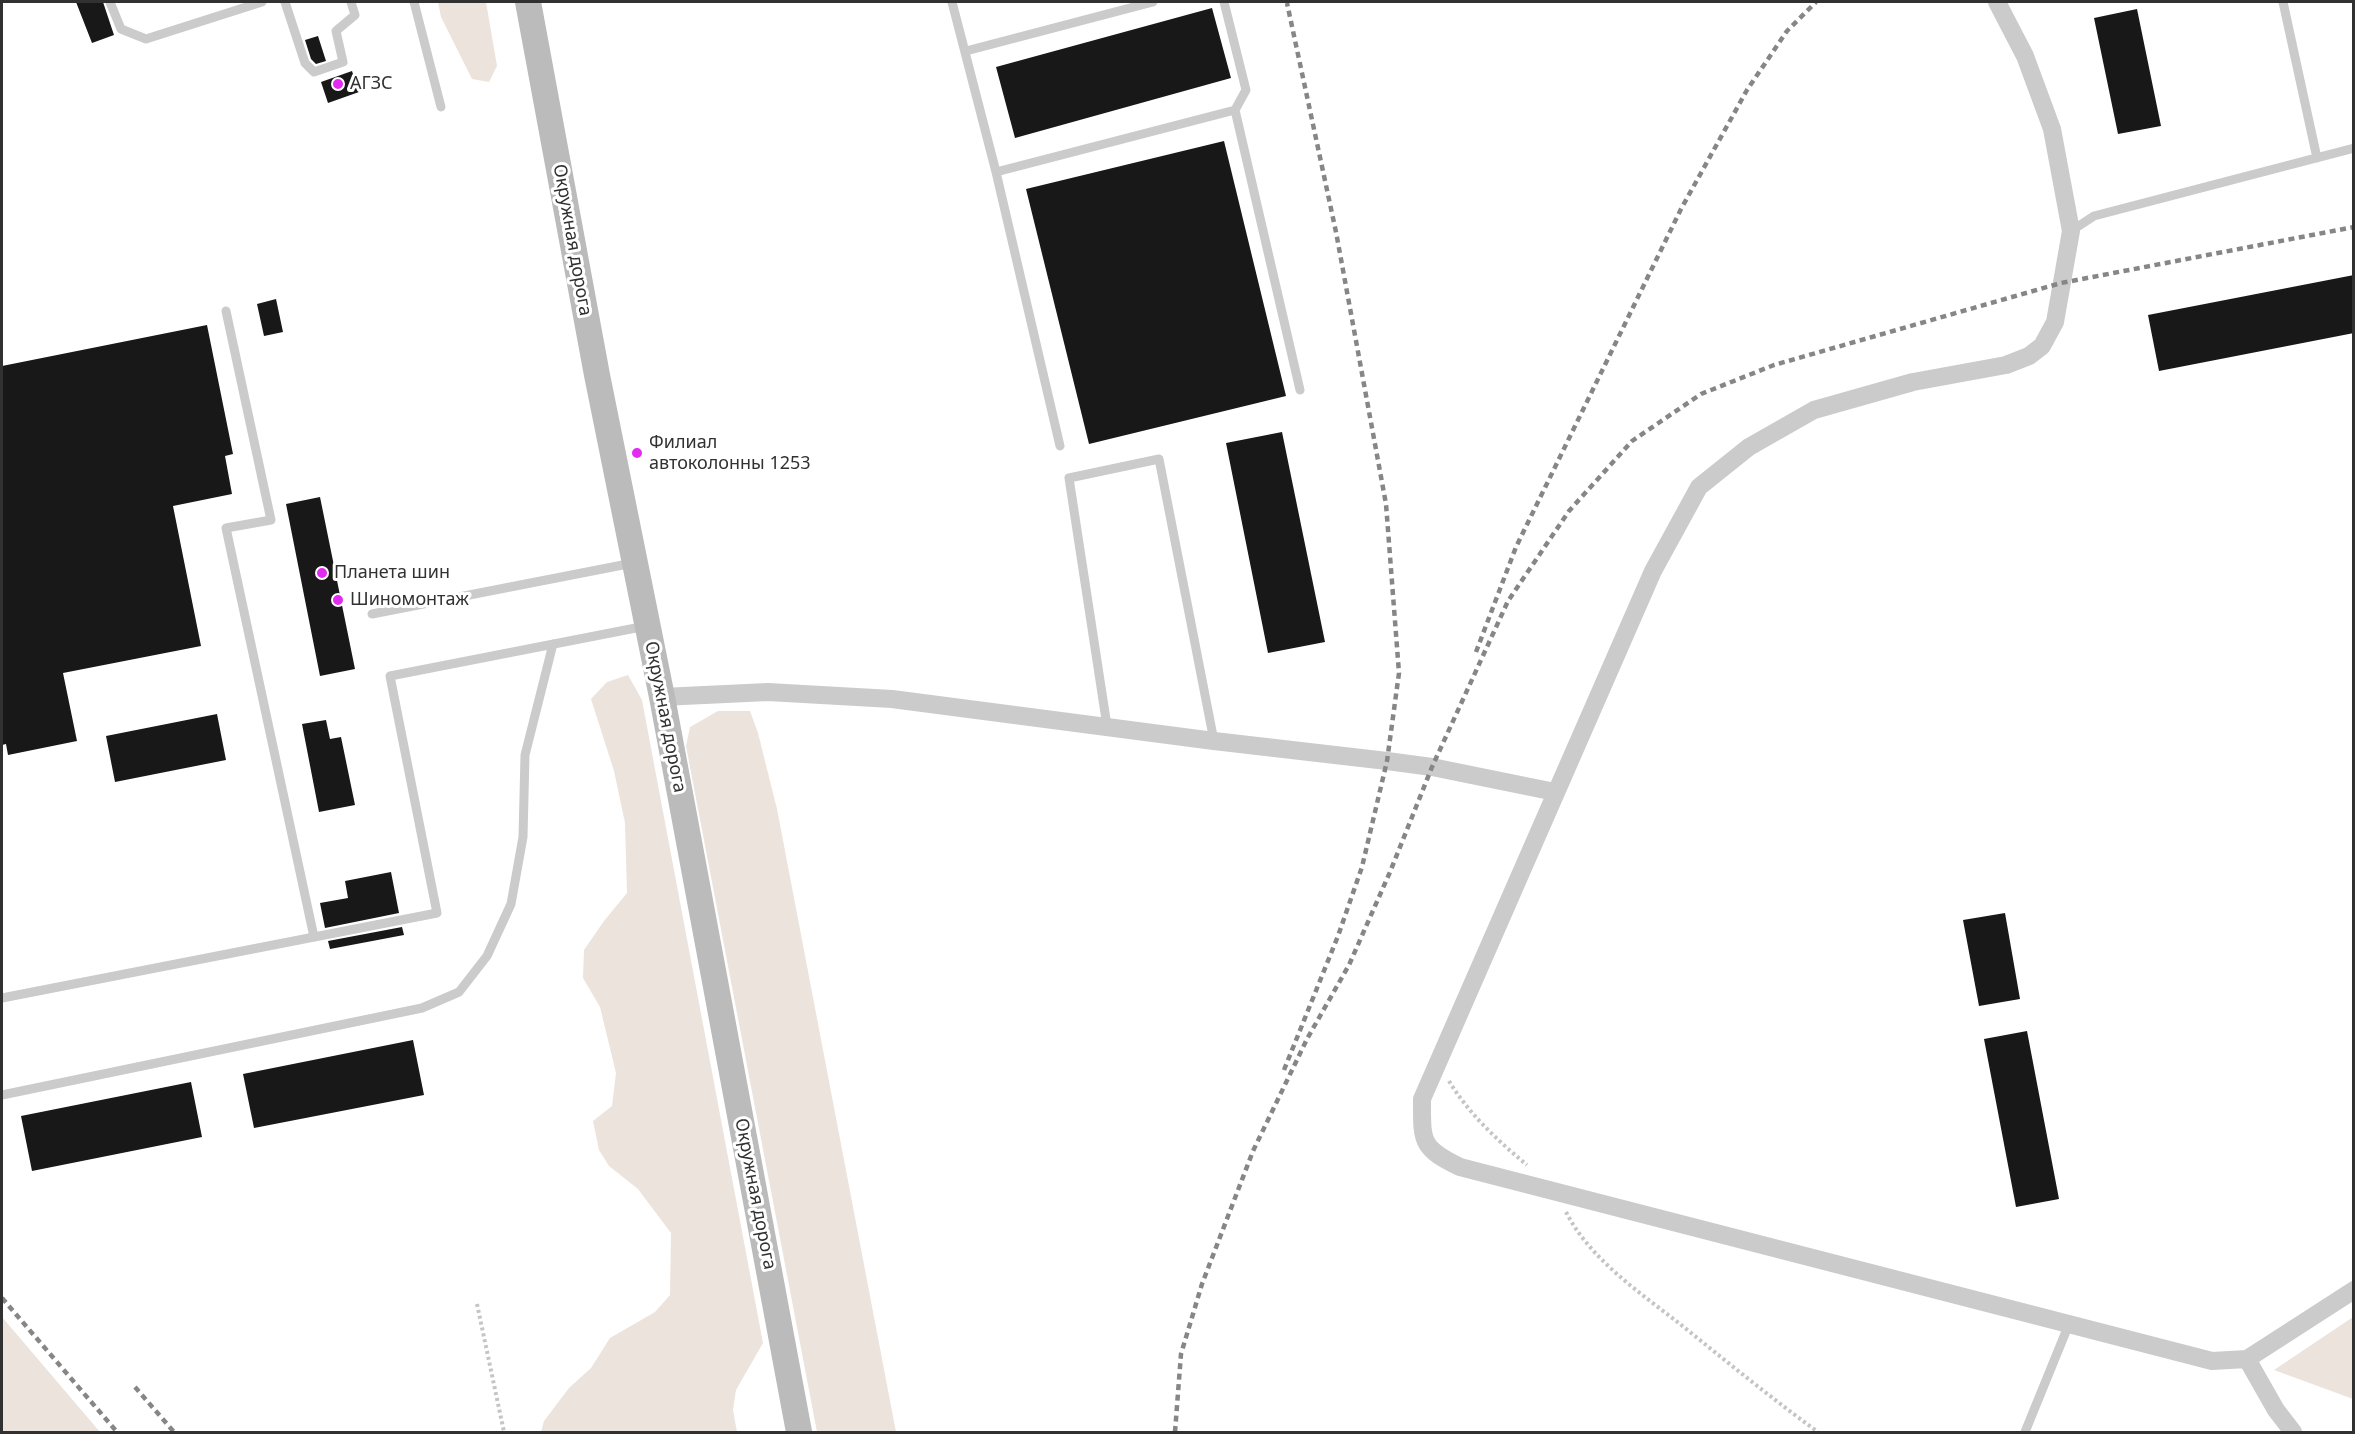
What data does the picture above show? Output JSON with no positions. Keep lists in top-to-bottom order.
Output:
{
  "streets": {
    "main road": ["Окружная дорога"]
  },
  "places": [
    "АГЗС",
    "Филиал автоколонны 1253",
    "Планета шин",
    "Шиномонтаж"
  ]
}
